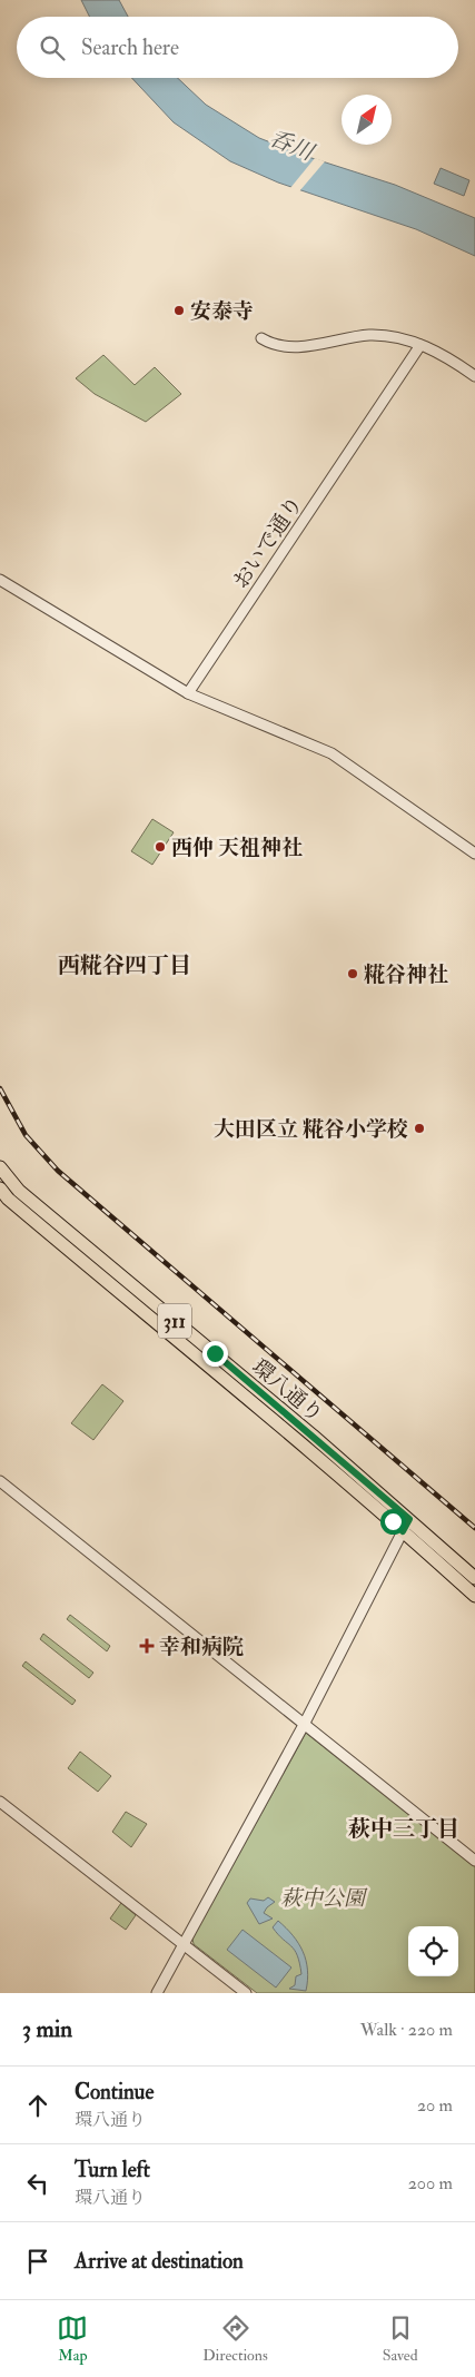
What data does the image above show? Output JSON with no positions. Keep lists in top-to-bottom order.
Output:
{
  "streets": {
    "main road": ["311", "環八通り"],
    "street": ["おいで通り"]
  },
  "districts": ["西糀谷四丁目", "萩中三丁目"],
  "water": ["呑川"],
  "parks": ["萩中公園"],
  "places": {
    "other": [
      "安泰寺",
      "西仲 天祖神社",
      "糀谷神社",
      "大田区立 糀谷小学校"
    ],
    "health": ["幸和病院"]
  },
  "north": "top right",
  "page": {
    "search": "Search here",
    "heading": ["3 min", "Walk · 220 m"],
    "list": [
      ["Continue", "環八通り", "20 m"],
      ["Turn left", "環八通り", "200 m"],
      "Arrive at destination"
    ],
    "nav": ["Map", "Directions", "Saved"]
  }
}
